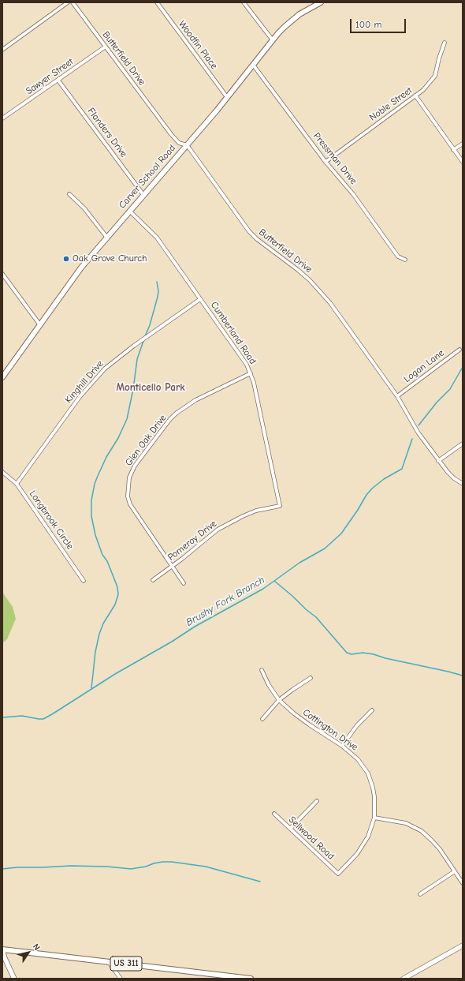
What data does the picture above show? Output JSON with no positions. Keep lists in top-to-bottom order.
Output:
{
  "streets": {
    "main road": ["Carver School Road", "US 311"],
    "street": [
      "Woodfin Place",
      "Butterfield Drive",
      "Sawyer Street",
      "Noble Street",
      "Flanders Drive",
      "Pressman Drive",
      "Cumberland Road",
      "Logan Lane",
      "Kinghill Drive",
      "Glen Oak Drive",
      "Longbrook Circle",
      "Pomeroy Drive",
      "Cottington Drive",
      "Sellwood Road"
    ]
  },
  "crossings": [
    ["Woodfin Place", "Carver School Road"],
    ["Butterfield Drive", "Sawyer Street"],
    ["Butterfield Drive", "Carver School Road"],
    ["Butterfield Drive", "Logan Lane"],
    ["Sawyer Street", "Flanders Drive"],
    ["Noble Street", "Pressman Drive"],
    ["Flanders Drive", "Carver School Road"],
    ["Pressman Drive", "Carver School Road"],
    ["Carver School Road", "Cumberland Road"],
    ["Cumberland Road", "Kinghill Drive"],
    ["Cumberland Road", "Glen Oak Drive"],
    ["Cumberland Road", "Pomeroy Drive"],
    ["Kinghill Drive", "Longbrook Circle"],
    ["Glen Oak Drive", "Pomeroy Drive"],
    ["Cottington Drive", "Sellwood Road"]
  ],
  "districts": ["Monticello Park"],
  "water": ["Brushy Fork Branch"],
  "places": ["Oak Grove Church"],
  "scale_bar": "100 m",
  "north": "top right"
}
